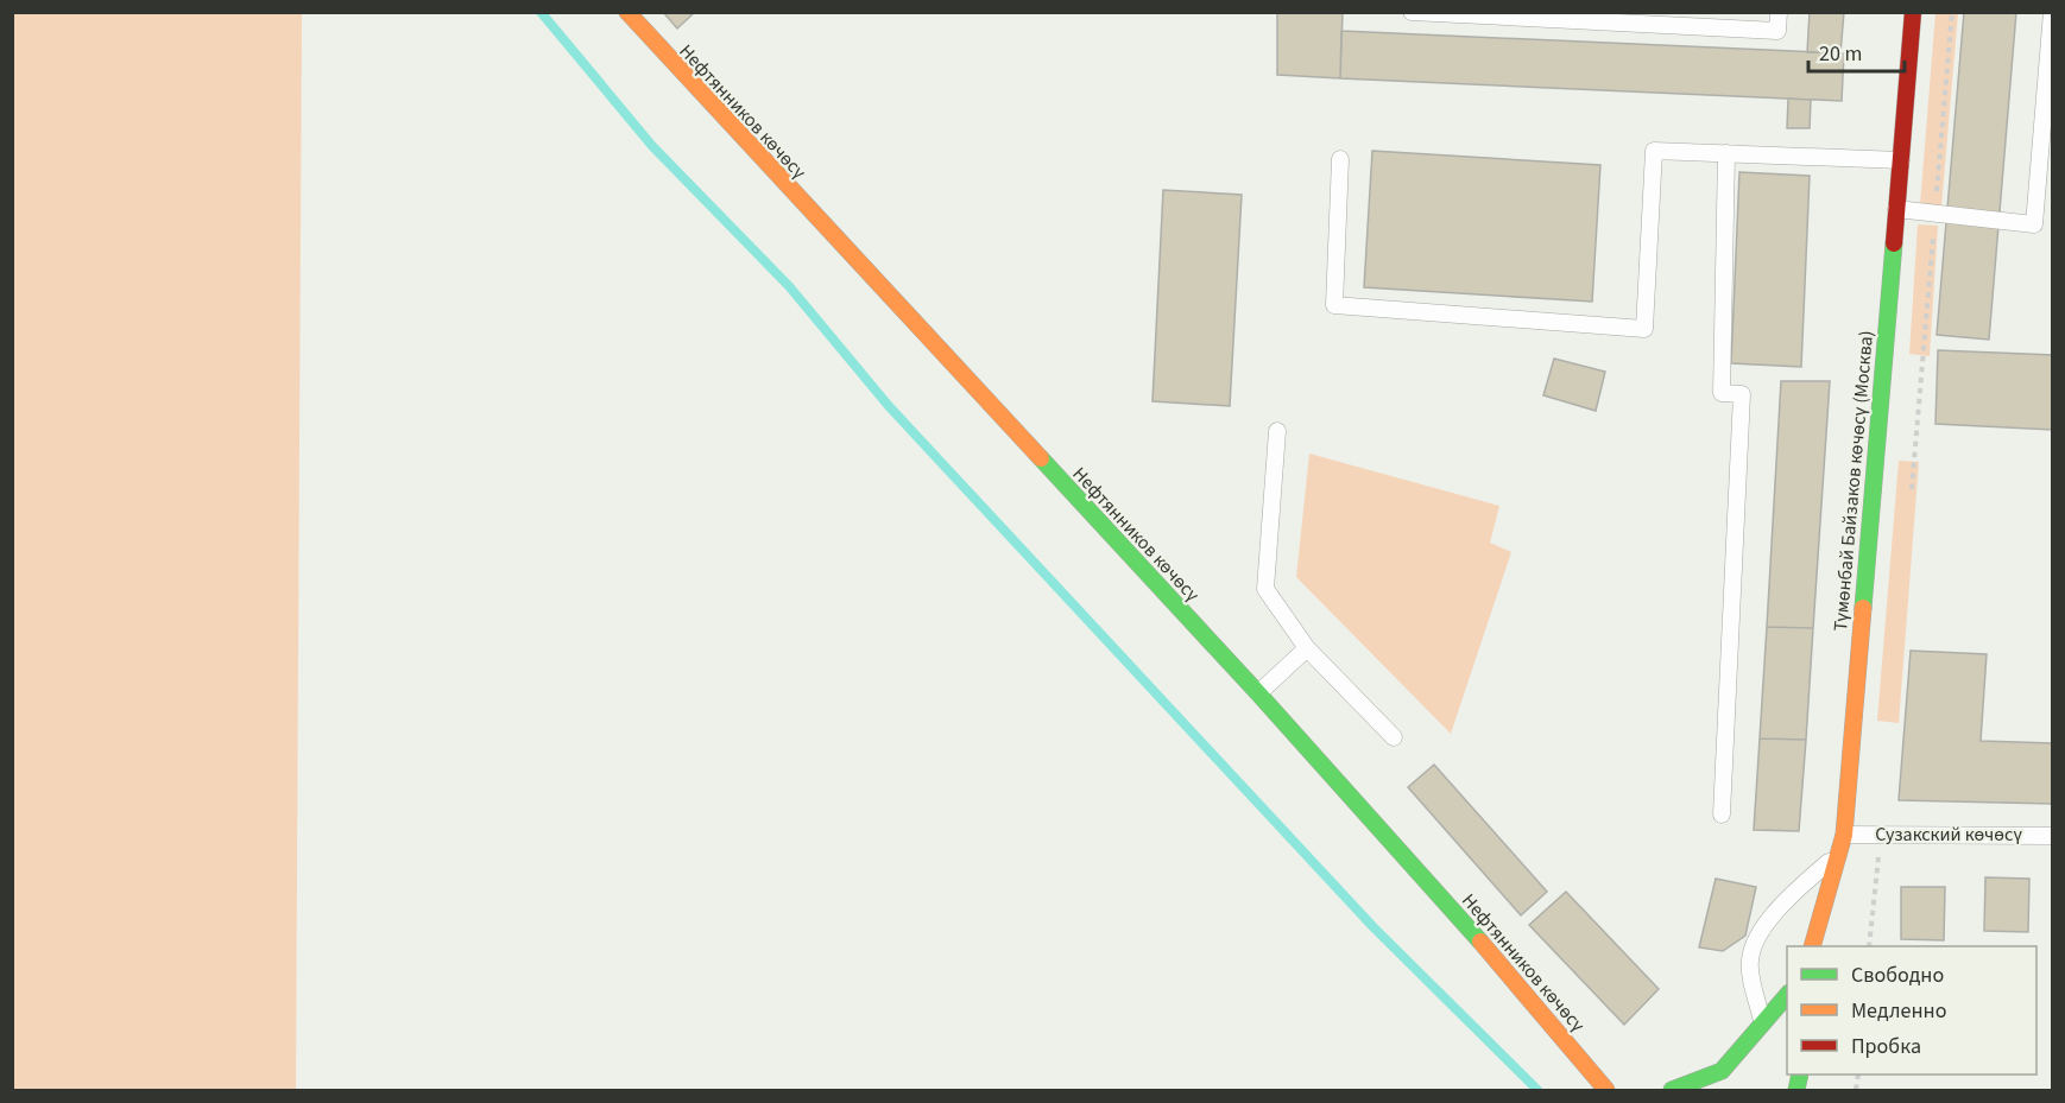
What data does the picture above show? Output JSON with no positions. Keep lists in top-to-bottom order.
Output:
{
  "streets": {
    "street": ["Нефтянников көчөсү", "Түмөнбай Байзаков көчөсү (Москва)"],
    "lane": ["Сузакский көчөсү"]
  },
  "crossings": [
    ["Түмөнбай Байзаков көчөсү (Москва)", "Сузакский көчөсү"]
  ],
  "legend": ["Свободно", "Медленно", "Пробка"],
  "scale_bar": "20 m"
}
